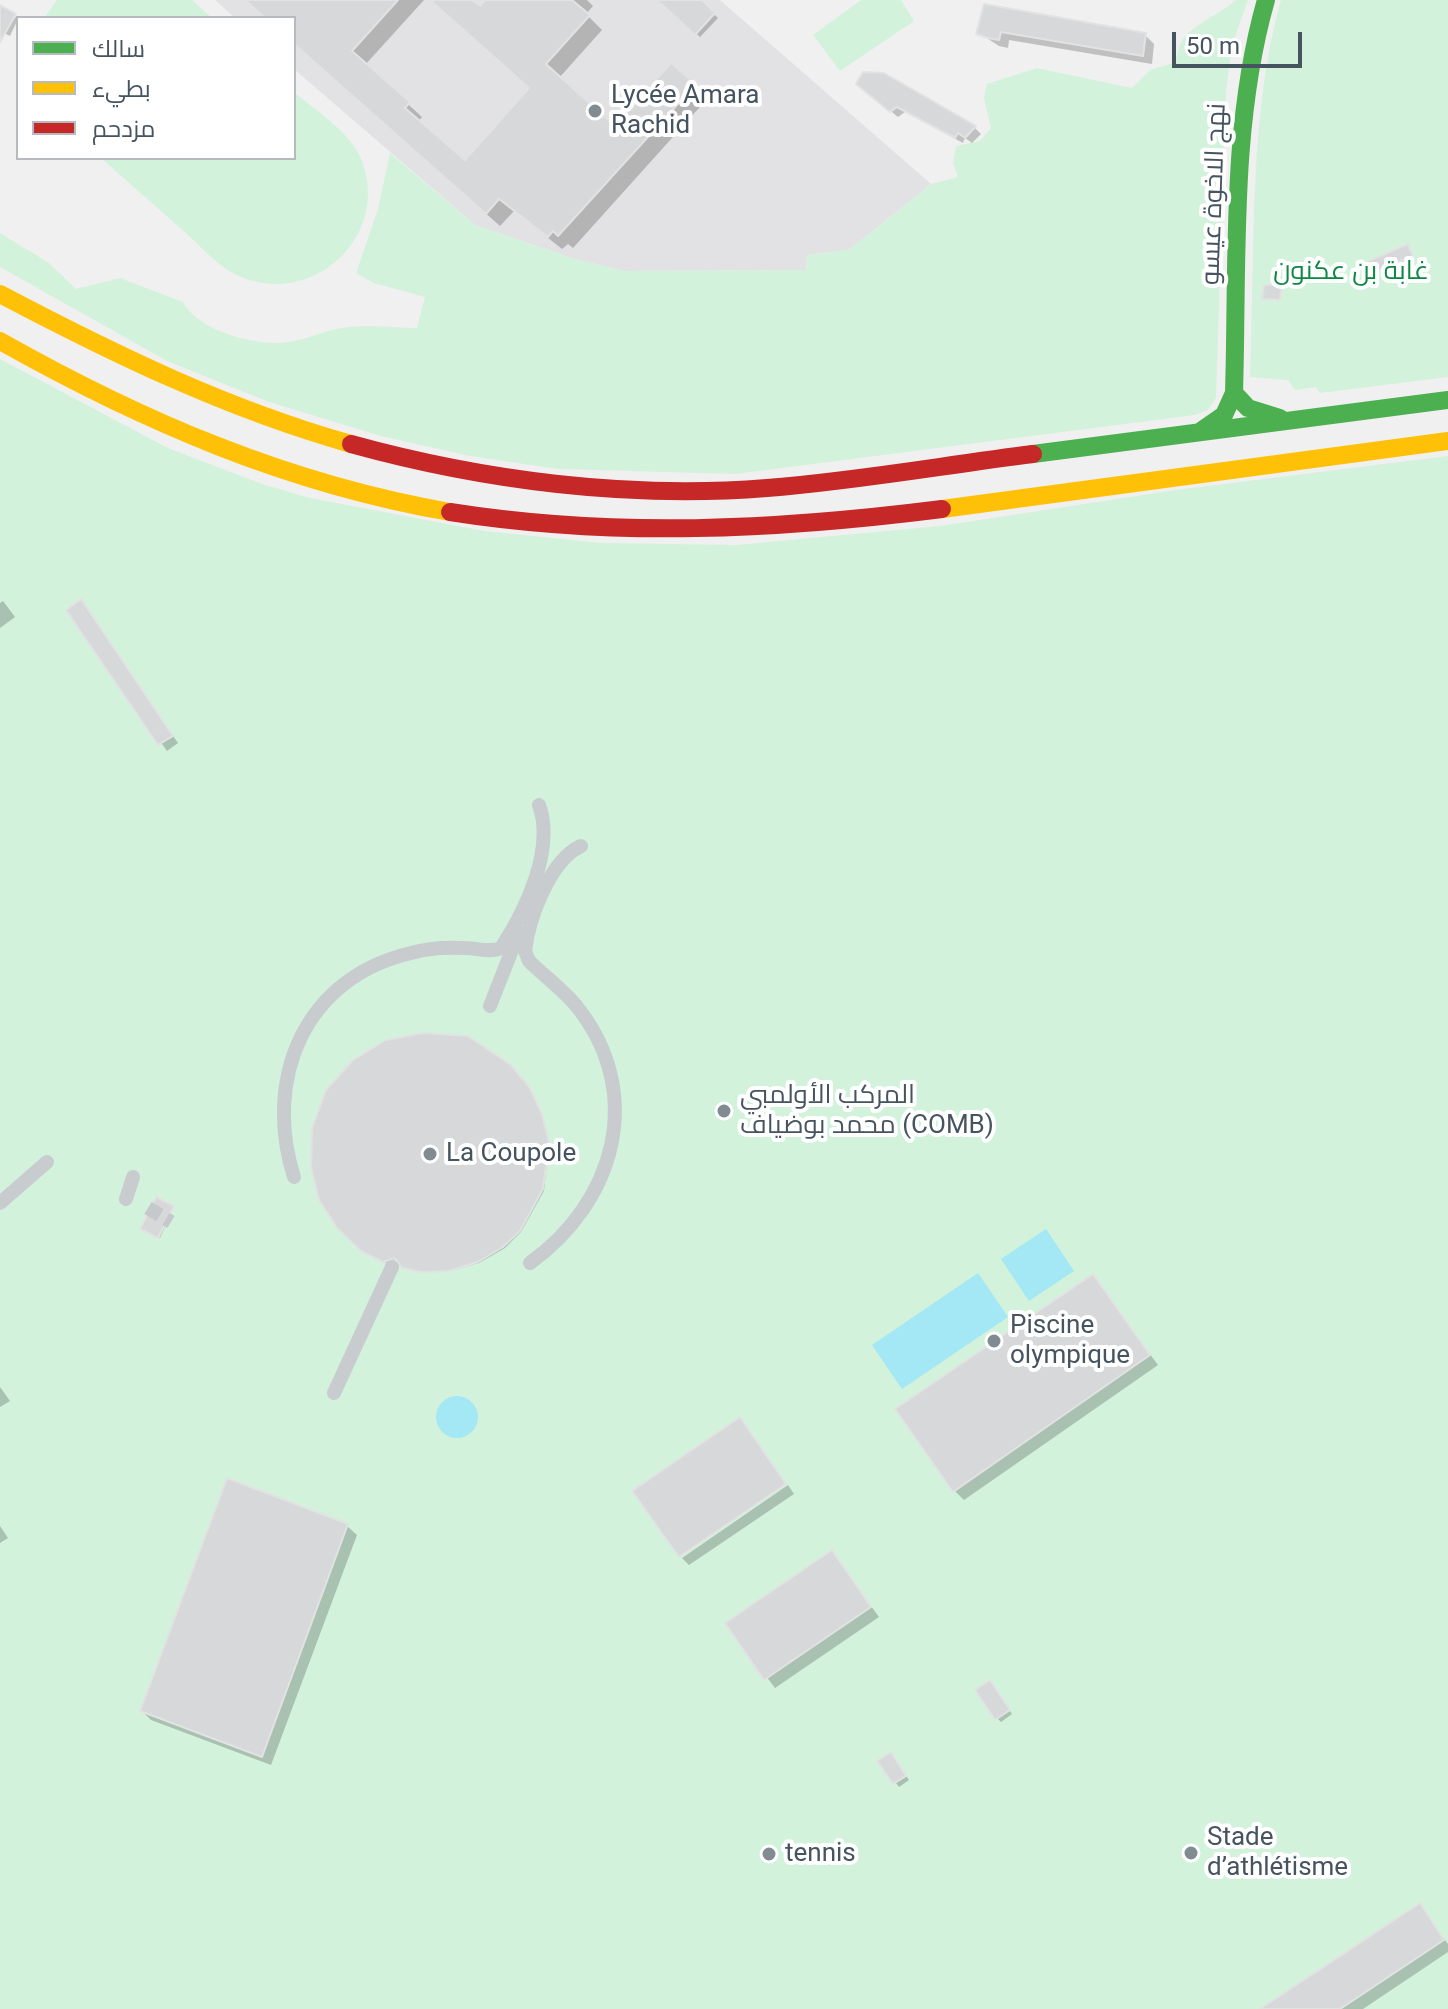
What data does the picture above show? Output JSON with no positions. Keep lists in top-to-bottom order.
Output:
{
  "streets": {
    "main road": ["نهج الاخوة عيسو"]
  },
  "parks": ["غابة بن عكنون"],
  "places": [
    "Lycée Amara Rachid",
    "المركب الأولمبي محمد بوضياف (COMB)",
    "La Coupole",
    "Piscine olympique",
    "Stade d’athlétisme",
    "tennis"
  ],
  "legend": ["سالك", "بطيء", "مزدحم"],
  "scale_bar": "50 m"
}
